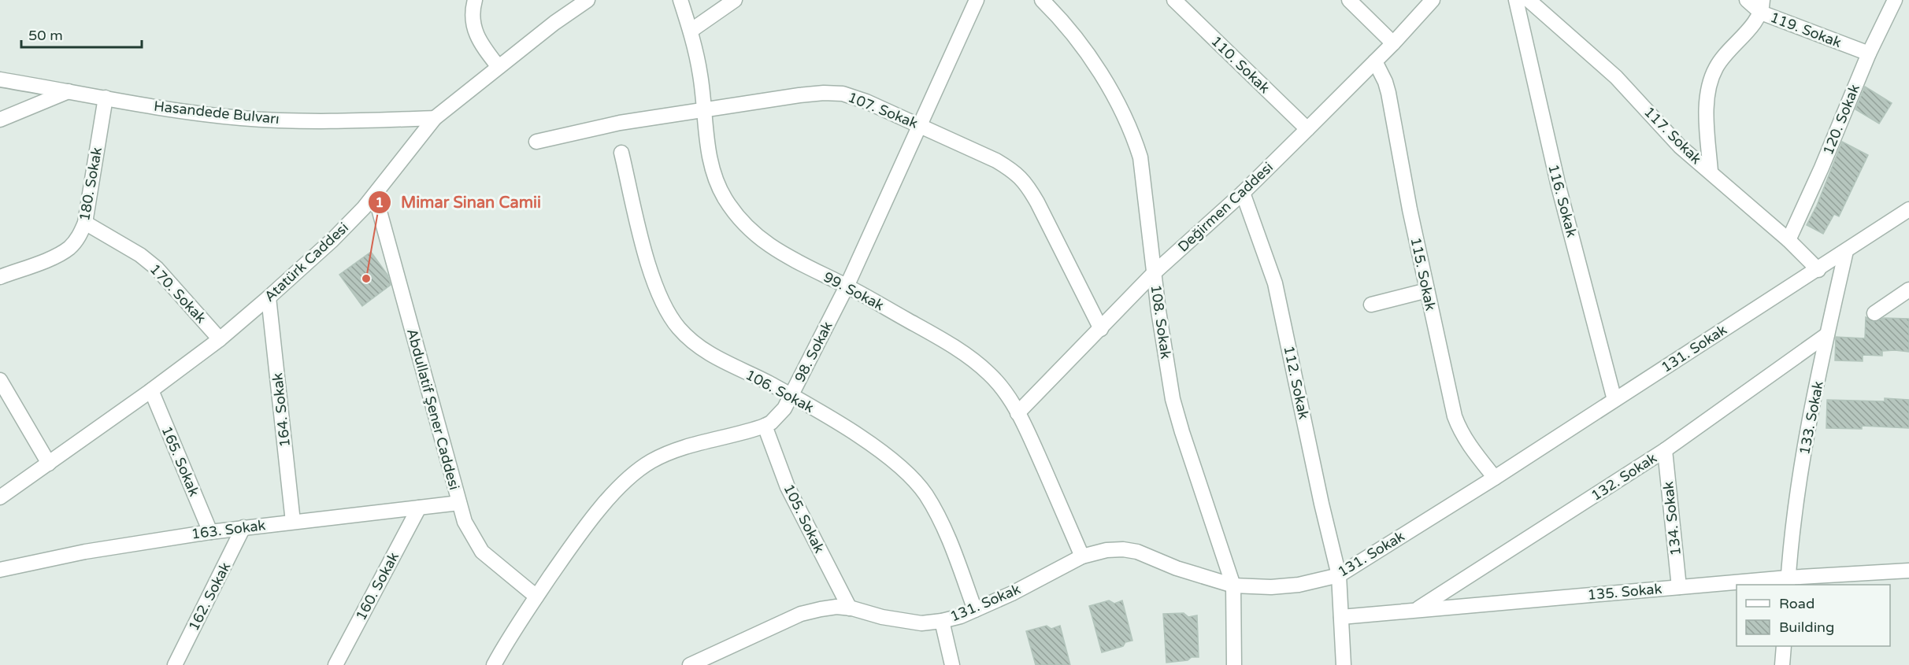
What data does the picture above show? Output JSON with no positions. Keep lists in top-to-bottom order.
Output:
{
  "streets": {
    "street": [
      "119. Sokak",
      "110. Sokak",
      "107. Sokak",
      "Hasandede Bulvarı",
      "120. Sokak",
      "117. Sokak",
      "180. Sokak",
      "116. Sokak",
      "Değirmen Caddesi",
      "Atatürk Caddesi",
      "115. Sokak",
      "99. Sokak",
      "170. Sokak",
      "108. Sokak",
      "131. Sokak",
      "98. Sokak",
      "112. Sokak",
      "106. Sokak",
      "Abdullatif Şener Caddesi",
      "164. Sokak",
      "133. Sokak",
      "165. Sokak",
      "132. Sokak",
      "105. Sokak",
      "134. Sokak",
      "163. Sokak",
      "160. Sokak",
      "135. Sokak",
      "162. Sokak"
    ]
  },
  "crossings": [
    ["119. Sokak", "120. Sokak"],
    ["110. Sokak", "Değirmen Caddesi"],
    ["107. Sokak", "Değirmen Caddesi"],
    ["107. Sokak", "99. Sokak"],
    ["107. Sokak", "98. Sokak"],
    ["Hasandede Bulvarı", "180. Sokak"],
    ["Hasandede Bulvarı", "Atatürk Caddesi"],
    ["120. Sokak", "117. Sokak"],
    ["117. Sokak", "131. Sokak"],
    ["180. Sokak", "170. Sokak"],
    ["116. Sokak", "131. Sokak"],
    ["Değirmen Caddesi", "115. Sokak"],
    ["Değirmen Caddesi", "99. Sokak"],
    ["Değirmen Caddesi", "108. Sokak"],
    ["Değirmen Caddesi", "112. Sokak"],
    ["Atatürk Caddesi", "170. Sokak"],
    ["Atatürk Caddesi", "Abdullatif Şener Caddesi"],
    ["Atatürk Caddesi", "164. Sokak"],
    ["Atatürk Caddesi", "165. Sokak"],
    ["115. Sokak", "131. Sokak"],
    ["99. Sokak", "131. Sokak"],
    ["99. Sokak", "98. Sokak"],
    ["108. Sokak", "131. Sokak"],
    ["131. Sokak", "112. Sokak"],
    ["131. Sokak", "106. Sokak"],
    ["131. Sokak", "133. Sokak"],
    ["131. Sokak", "105. Sokak"],
    ["98. Sokak", "106. Sokak"],
    ["98. Sokak", "Abdullatif Şener Caddesi"],
    ["98. Sokak", "105. Sokak"],
    ["112. Sokak", "135. Sokak"],
    ["Abdullatif Şener Caddesi", "163. Sokak"],
    ["164. Sokak", "163. Sokak"],
    ["133. Sokak", "132. Sokak"],
    ["133. Sokak", "135. Sokak"],
    ["165. Sokak", "163. Sokak"],
    ["132. Sokak", "134. Sokak"],
    ["132. Sokak", "135. Sokak"],
    ["134. Sokak", "135. Sokak"],
    ["163. Sokak", "160. Sokak"],
    ["163. Sokak", "162. Sokak"]
  ],
  "places": ["Mimar Sinan Camii"],
  "legend": ["Road", "Building"],
  "scale_bar": "50 m"
}
